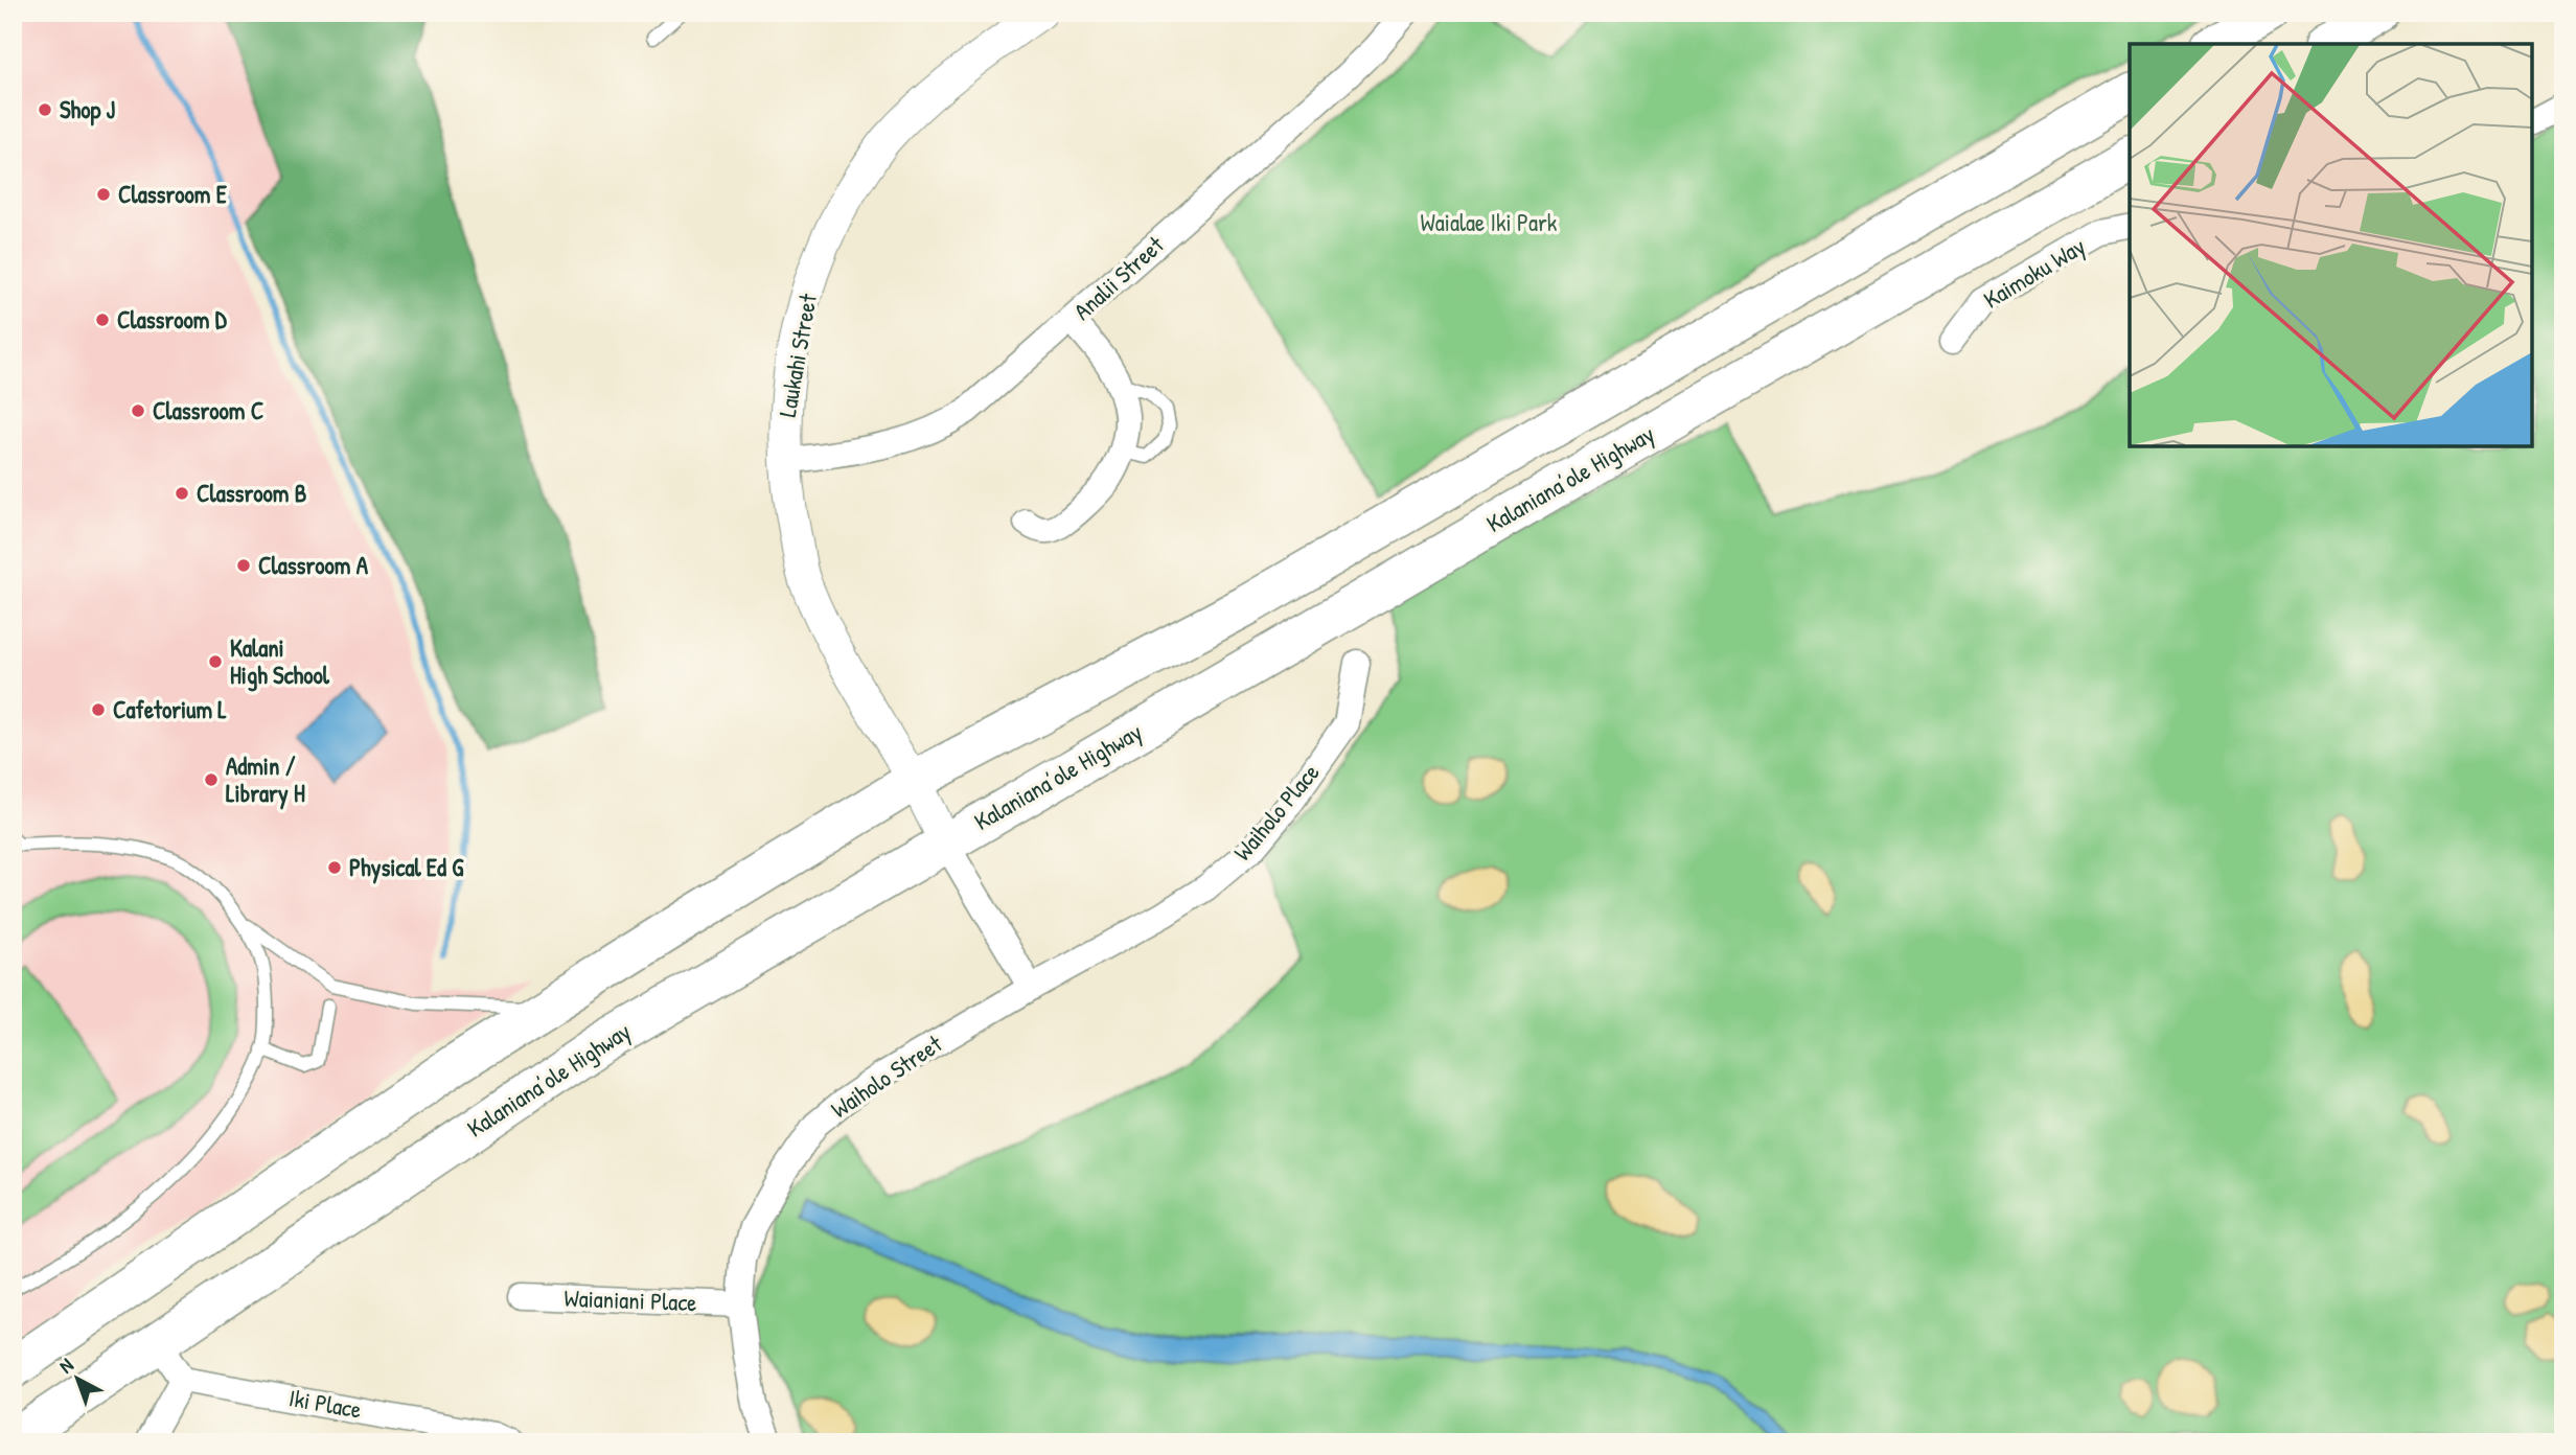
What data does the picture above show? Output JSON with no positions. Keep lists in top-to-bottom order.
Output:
{
  "streets": {
    "highway": ["Kalaniana’ole Highway"],
    "street": [
      "Kaimoku Way",
      "Analii Street",
      "Laukahi Street",
      "Waiholo Place",
      "Waiholo Street",
      "Waianiani Place",
      "Iki Place"
    ]
  },
  "crossings": [
    ["Analii Street", "Laukahi Street"],
    ["Laukahi Street", "Kalaniana’ole Highway"],
    ["Waiholo Place", "Waiholo Street"],
    ["Waiholo Street", "Waianiani Place"]
  ],
  "parks": ["Waialae Iki Park"],
  "places": [
    "Shop J",
    "Classroom E",
    "Classroom D",
    "Classroom C",
    "Classroom B",
    "Classroom A",
    "Kalani High School",
    "Cafetorium L",
    "Admin / Library H",
    "Physical Ed G"
  ],
  "north": "top left"
}
